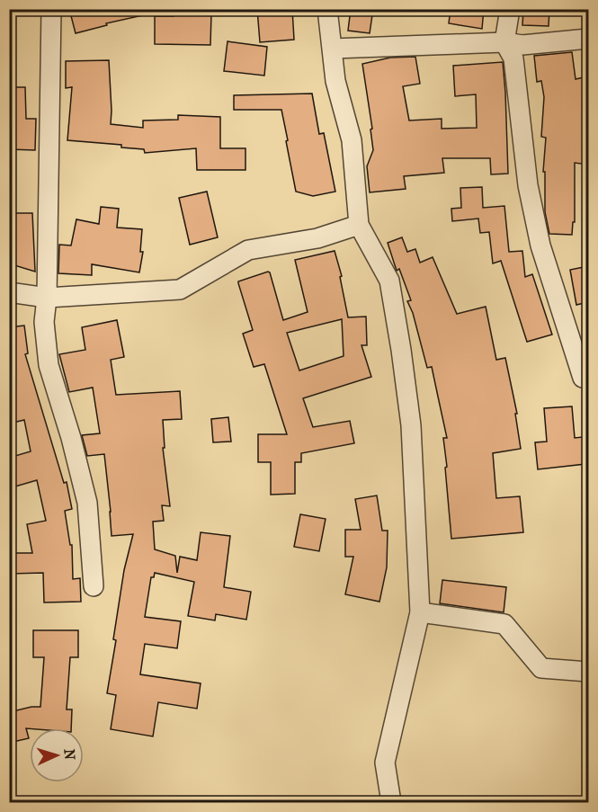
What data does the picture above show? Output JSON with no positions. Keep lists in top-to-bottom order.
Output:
{
  "north": "right"
}
